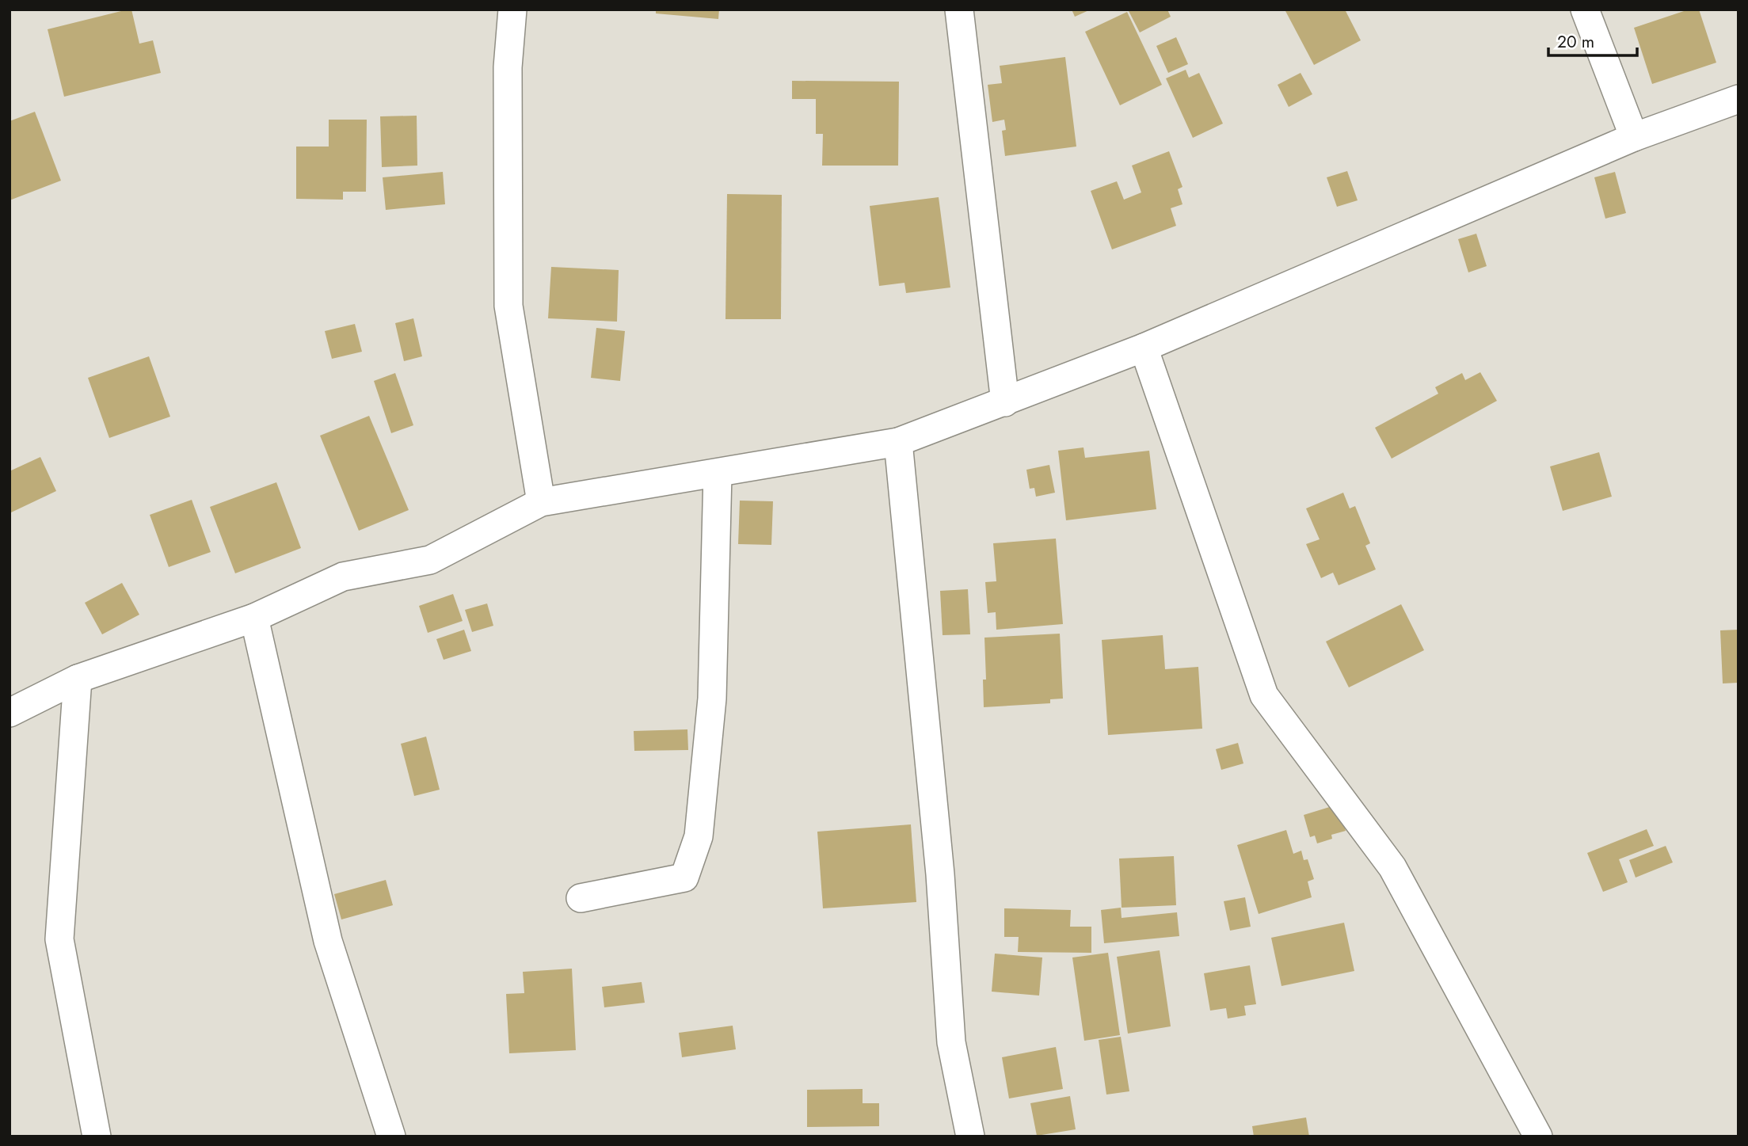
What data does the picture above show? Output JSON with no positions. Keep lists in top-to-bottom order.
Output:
{
  "scale_bar": "20 m"
}
